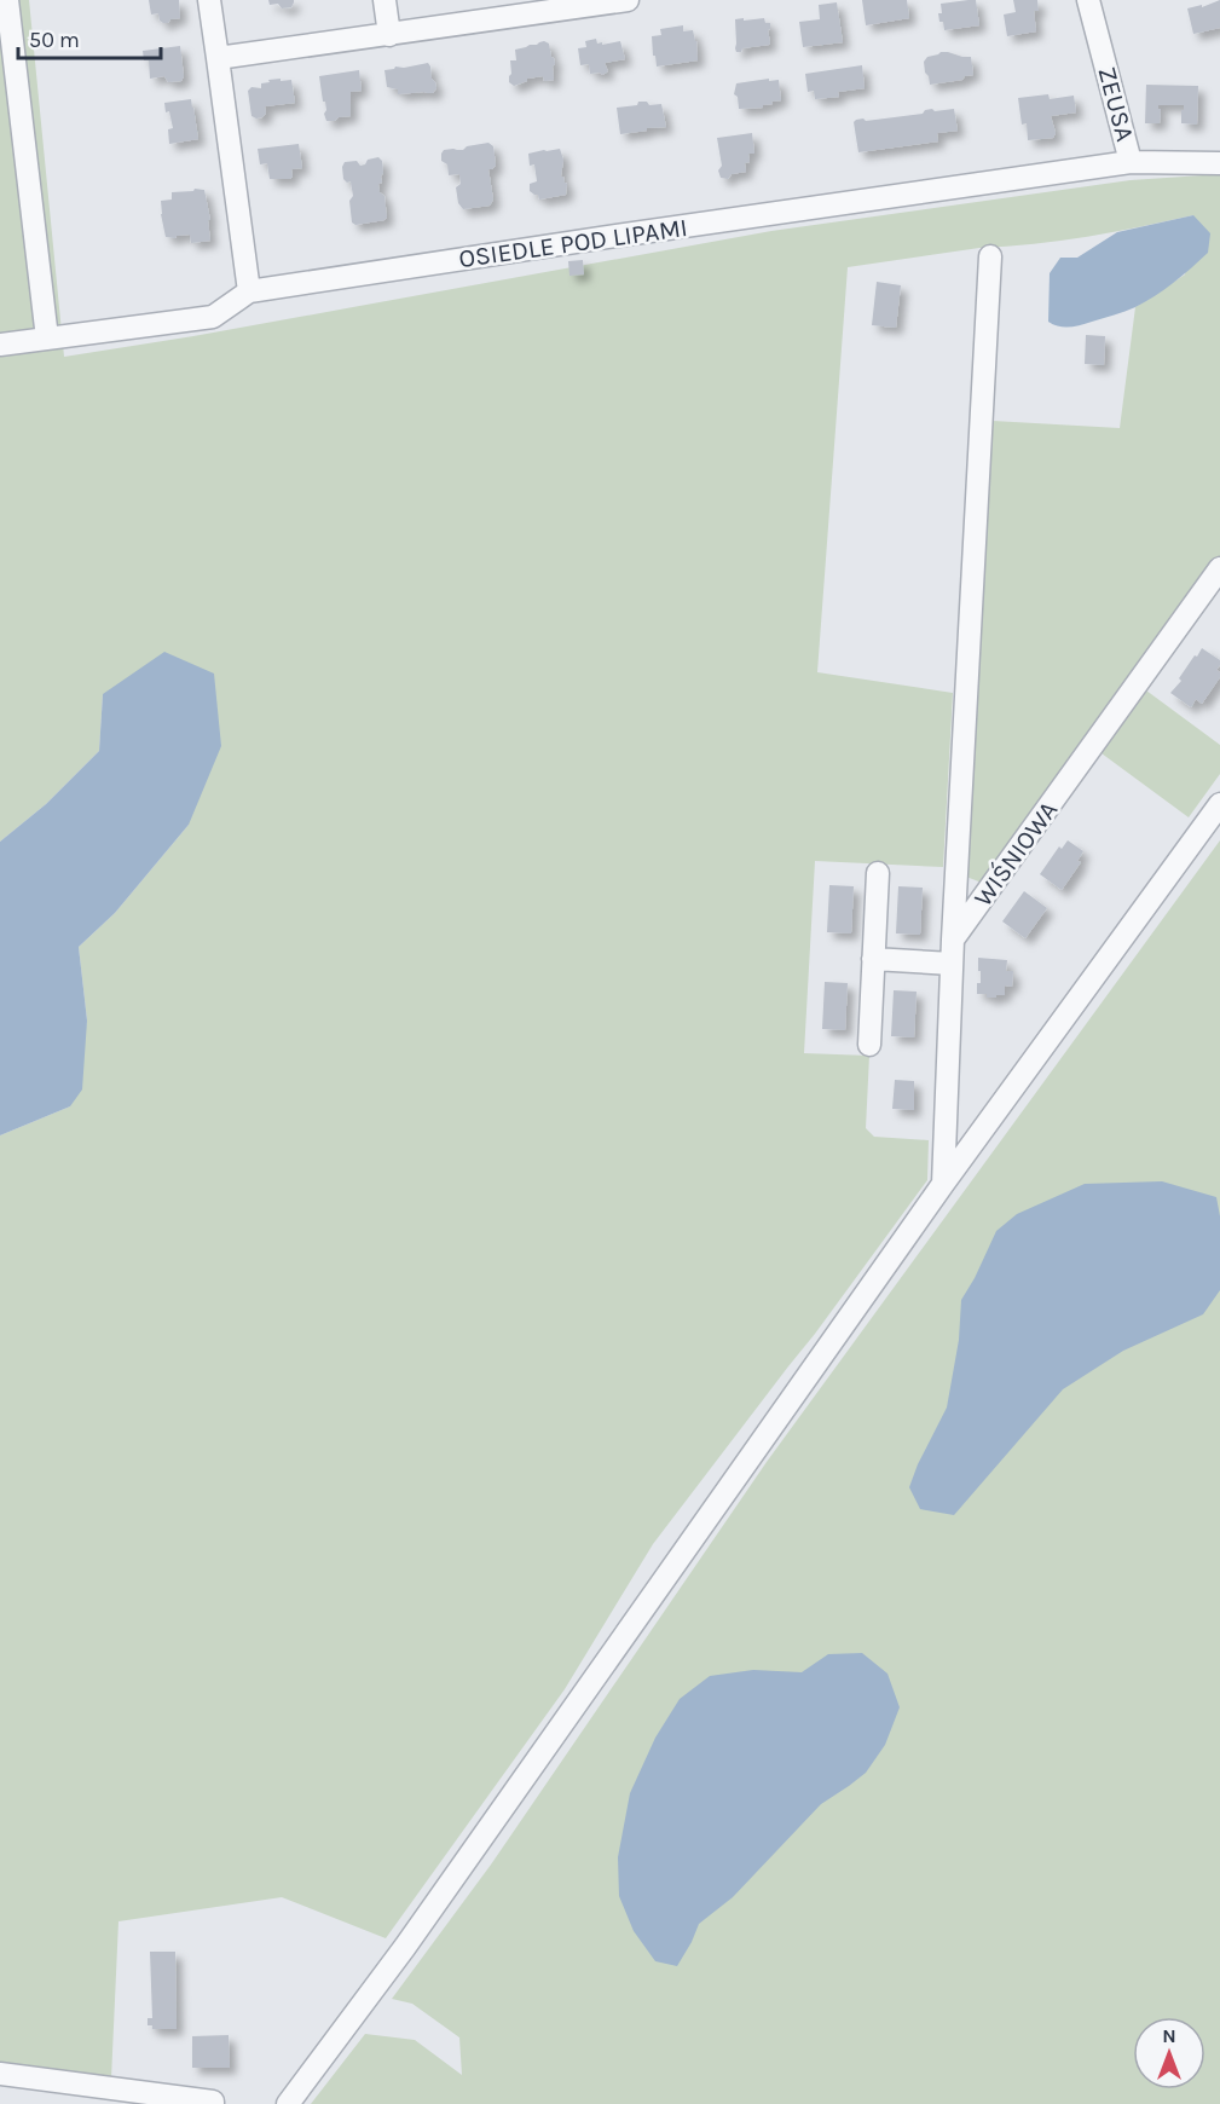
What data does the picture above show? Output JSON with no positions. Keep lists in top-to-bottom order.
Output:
{
  "streets": {
    "street": ["ZEUSA", "OSIEDLE POD LIPAMI", "WIŚNIOWA"]
  },
  "crossings": [
    ["ZEUSA", "OSIEDLE POD LIPAMI"]
  ],
  "scale_bar": "50 m",
  "north": "top"
}
